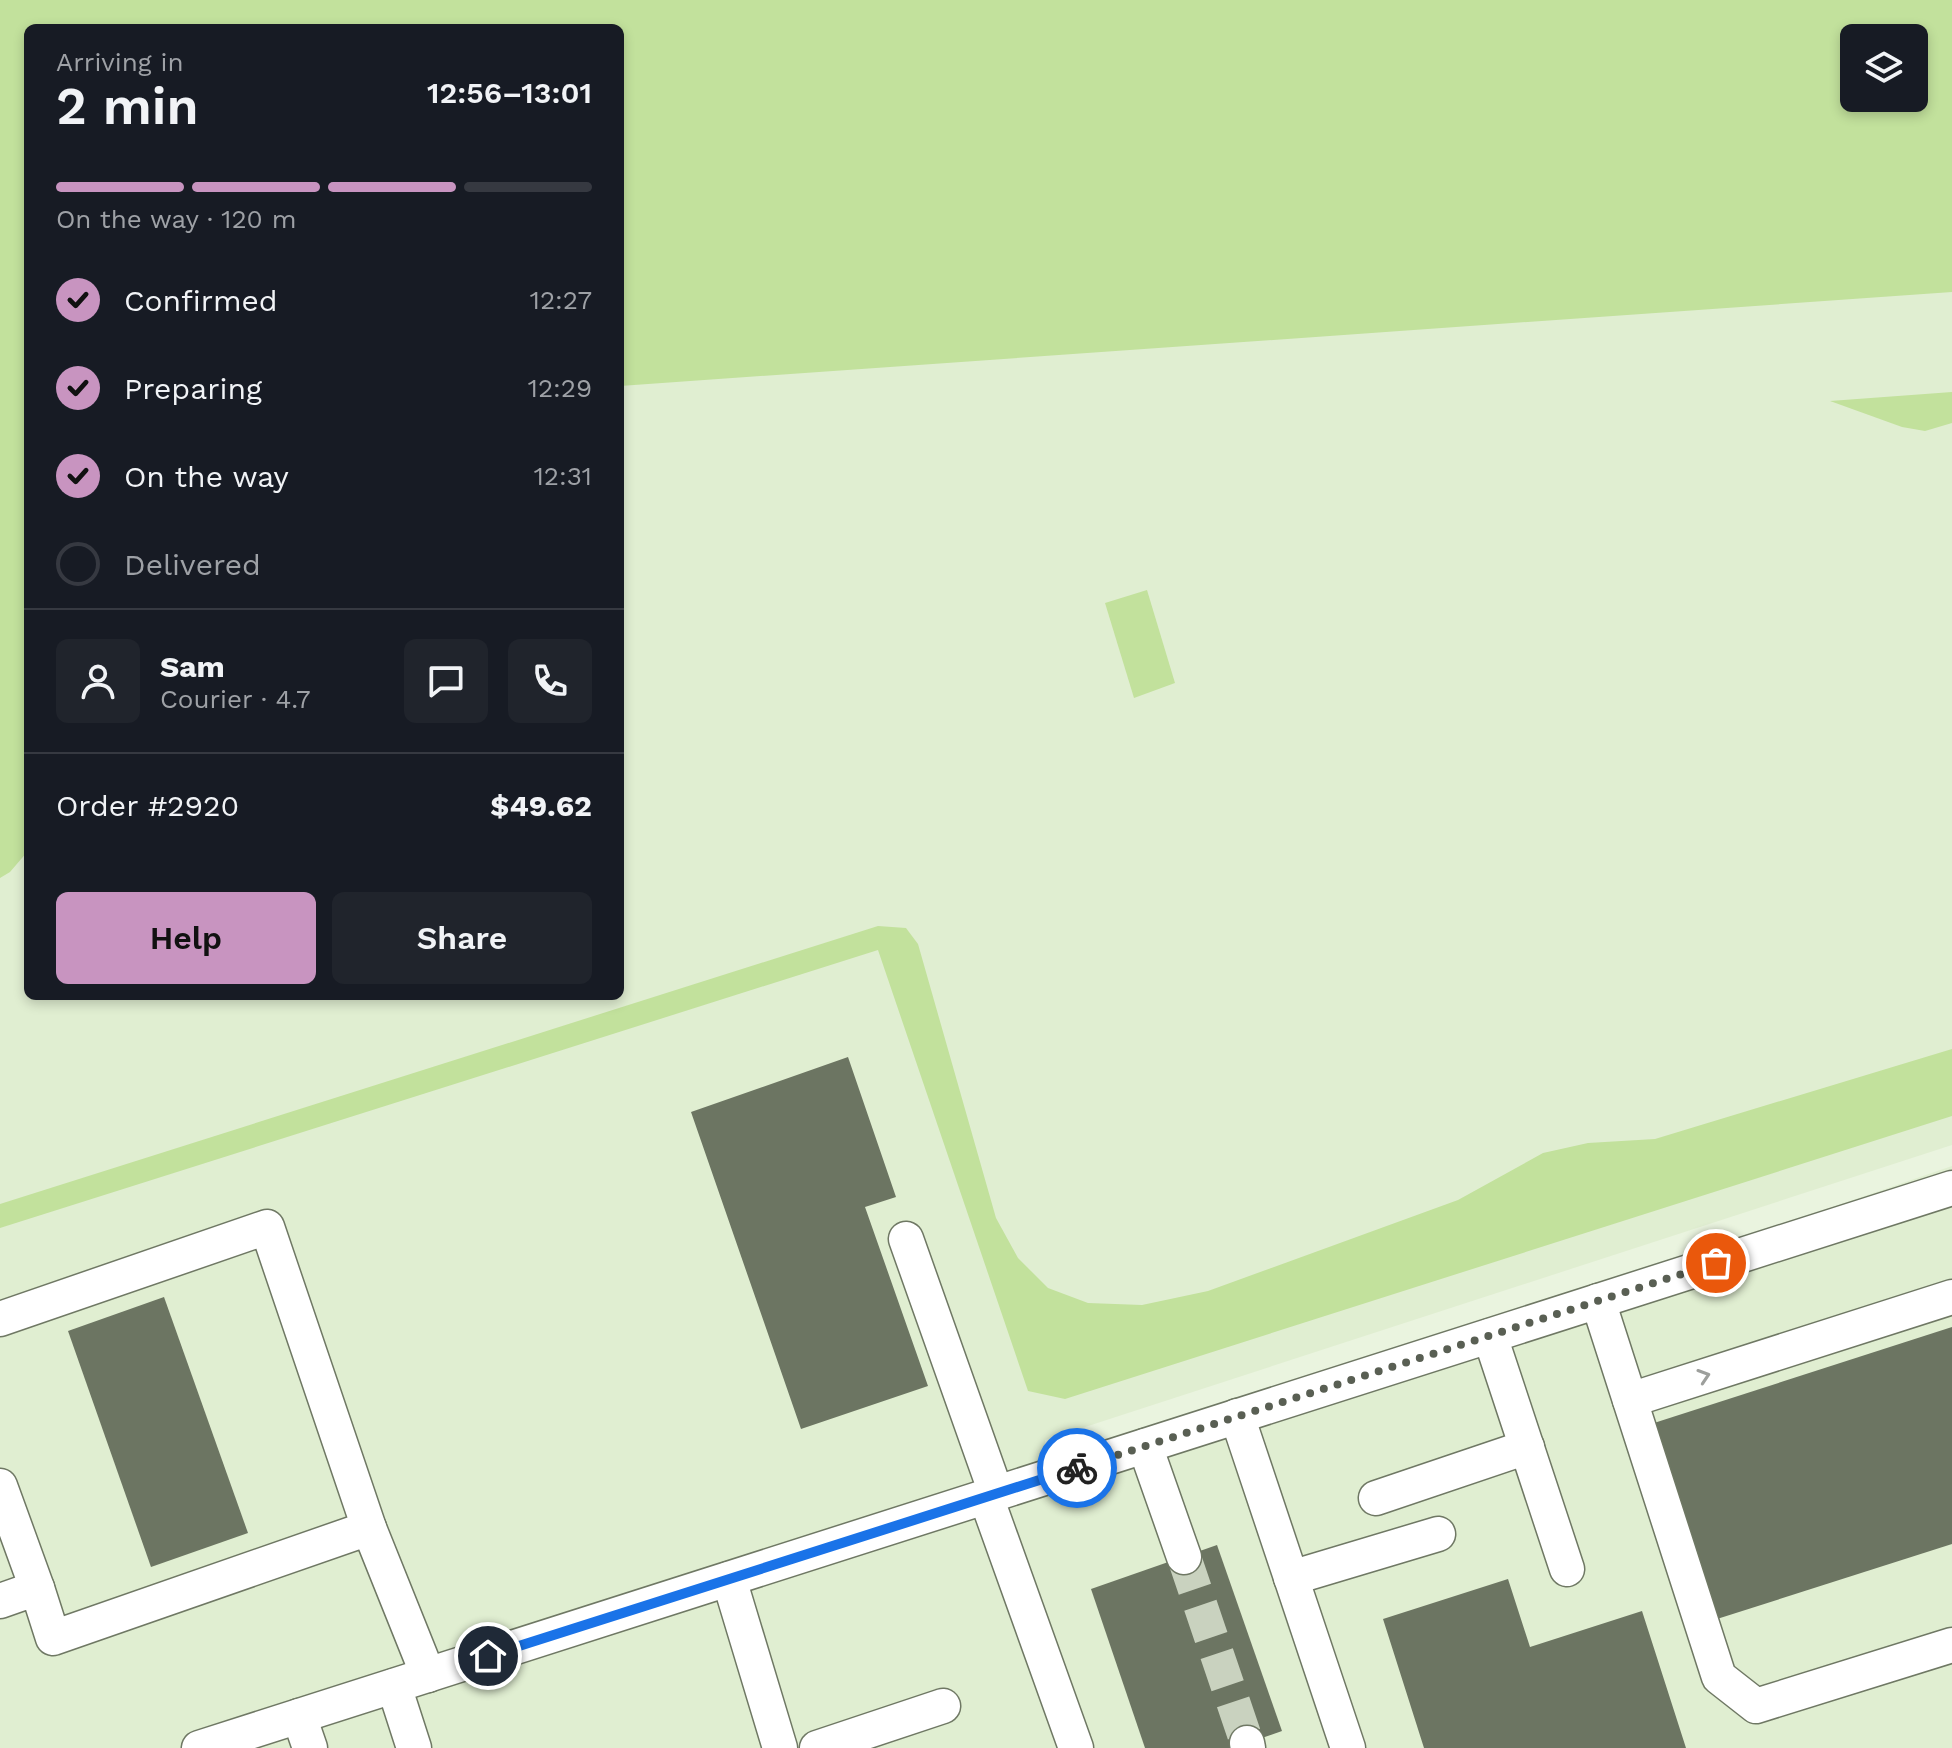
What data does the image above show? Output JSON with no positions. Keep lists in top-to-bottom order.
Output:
{
  "page": {
    "heading": ["2 min", "Arriving in", "12:56–13:01"],
    "panel": [
      "Sam",
      "Courier · 4.7",
      "Order #2920",
      "$49.62"
    ],
    "bar": "On the way · 120 m",
    "list": [
      ["Confirmed", "12:27"],
      ["Preparing", "12:29"],
      ["On the way", "12:31"],
      "Delivered"
    ],
    "buttons": ["Help", "Share"]
  }
}
